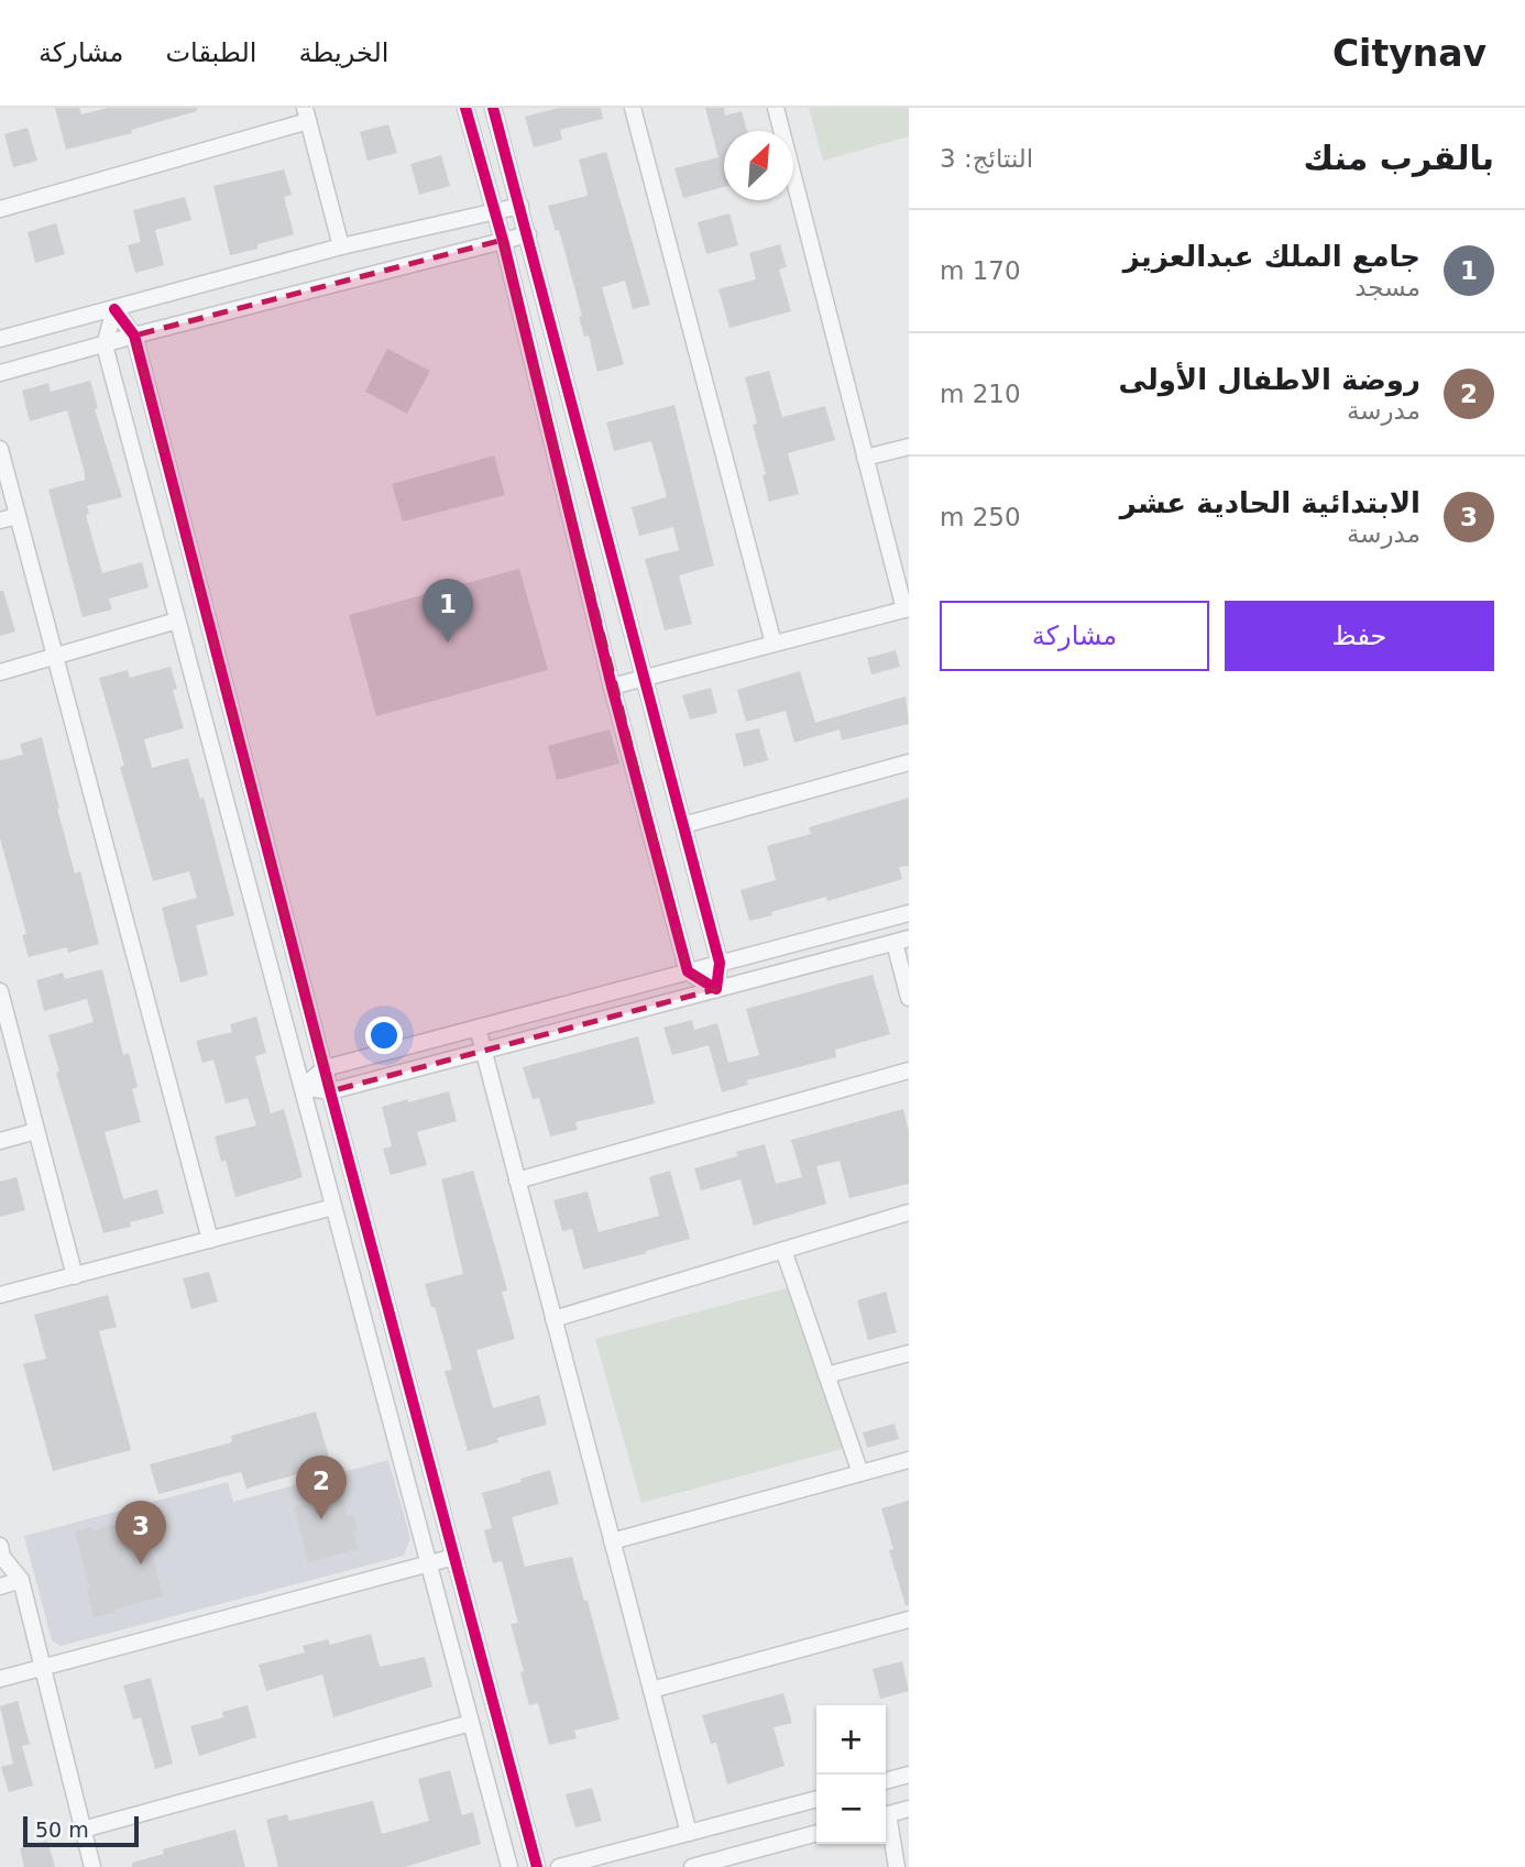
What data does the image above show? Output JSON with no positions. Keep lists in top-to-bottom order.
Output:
{
  "scale_bar": "50 m",
  "north": "top right",
  "page": {
    "header": "Citynav",
    "nav": ["الخريطة", "الطبقات", "مشاركة"],
    "heading": ["بالقرب منك", "النتائج: 3"],
    "list": [
      {
        "mark": "1",
        "name": "جامع الملك عبدالعزيز",
        "note": "مسجد",
        "value": "170 m"
      },
      {
        "mark": "2",
        "name": "روضة الاطفال الأولى",
        "note": "مدرسة",
        "value": "210 m"
      },
      {
        "mark": "3",
        "name": "الابتدائية الحادية عشر",
        "note": "مدرسة",
        "value": "250 m"
      }
    ],
    "buttons": ["حفظ", "مشاركة"],
    "pins": ["1", "2", "3"],
    "map_buttons": ["+", "−"],
    "scale": "50 m"
  }
}
